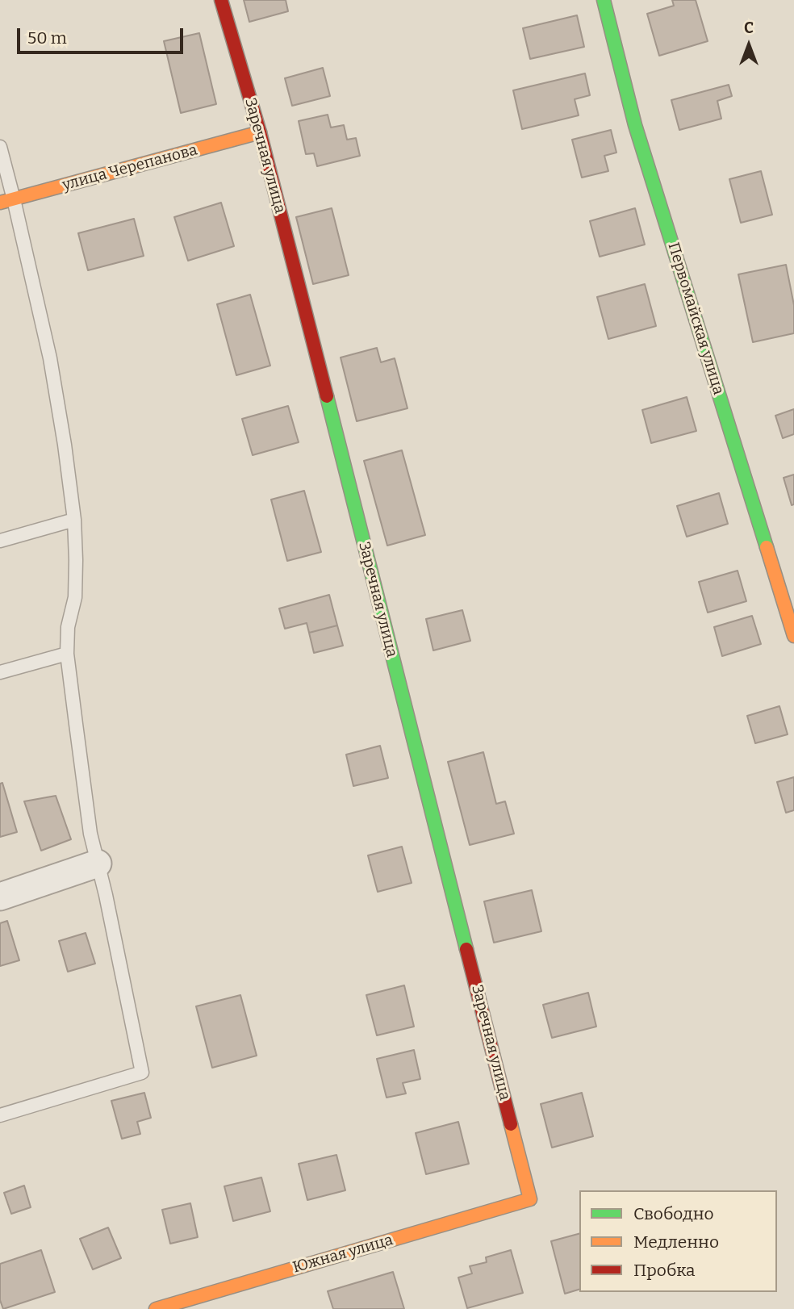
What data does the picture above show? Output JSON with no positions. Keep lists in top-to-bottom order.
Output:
{
  "streets": {
    "street": [
      "Заречная улица",
      "улица Черепанова",
      "Первомайская улица",
      "Южная улица"
    ]
  },
  "crossings": [
    ["Заречная улица", "улица Черепанова"],
    ["Заречная улица", "Южная улица"]
  ],
  "legend": ["Свободно", "Медленно", "Пробка"],
  "scale_bar": "50 m",
  "north": "top"
}
